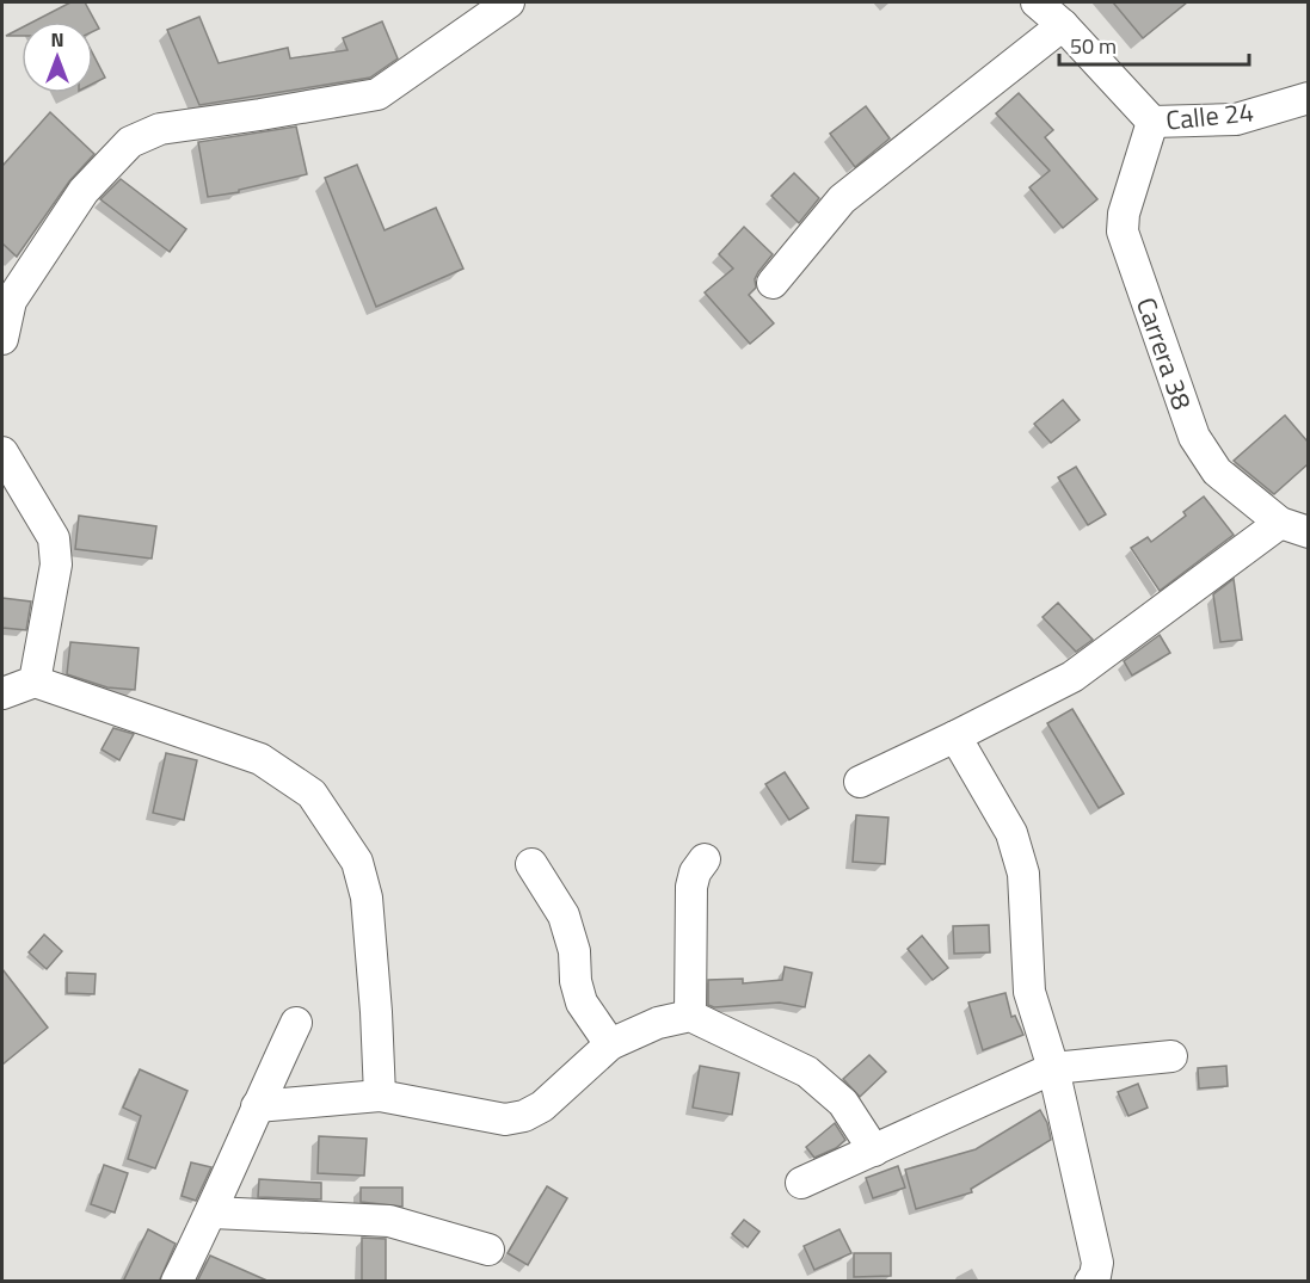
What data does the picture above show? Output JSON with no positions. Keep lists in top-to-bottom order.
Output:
{
  "streets": {
    "street": ["Calle 24", "Carrera 38"]
  },
  "crossings": [
    ["Calle 24", "Carrera 38"]
  ],
  "scale_bar": "50 m",
  "north": "top"
}
